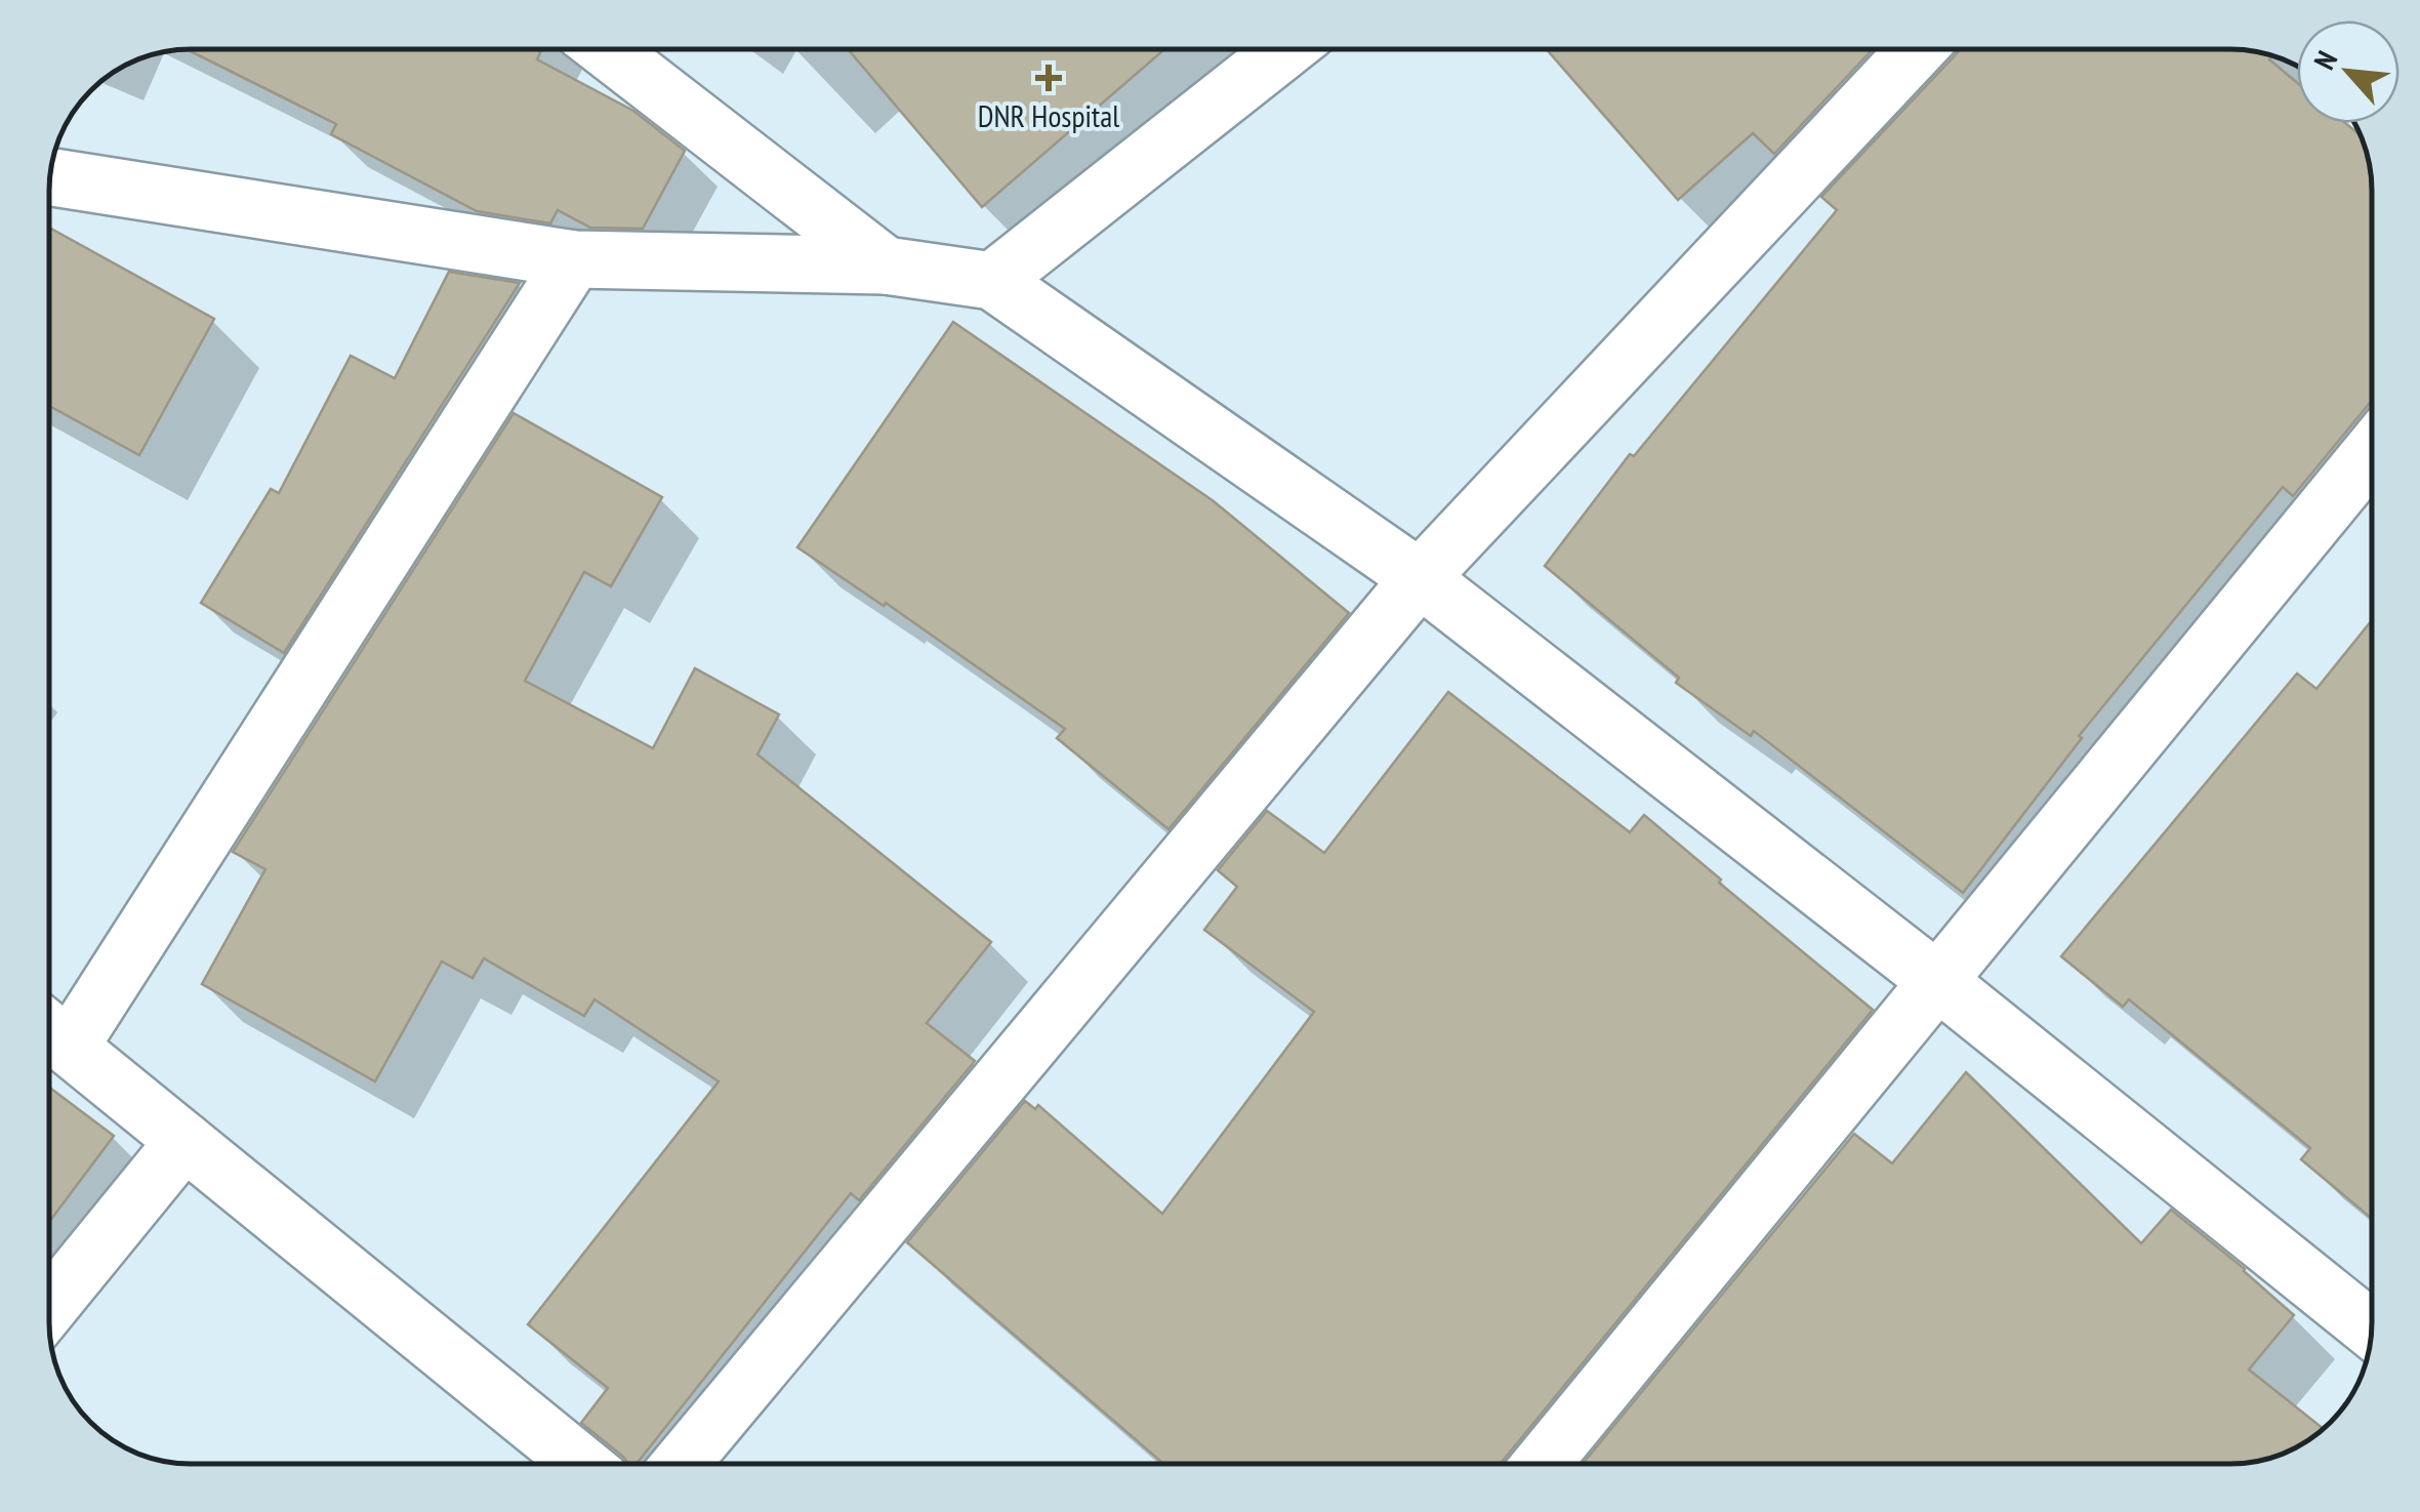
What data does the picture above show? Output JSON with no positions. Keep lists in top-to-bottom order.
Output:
{
  "places": {
    "health": ["DNR Hospital"]
  },
  "north": "top left"
}
